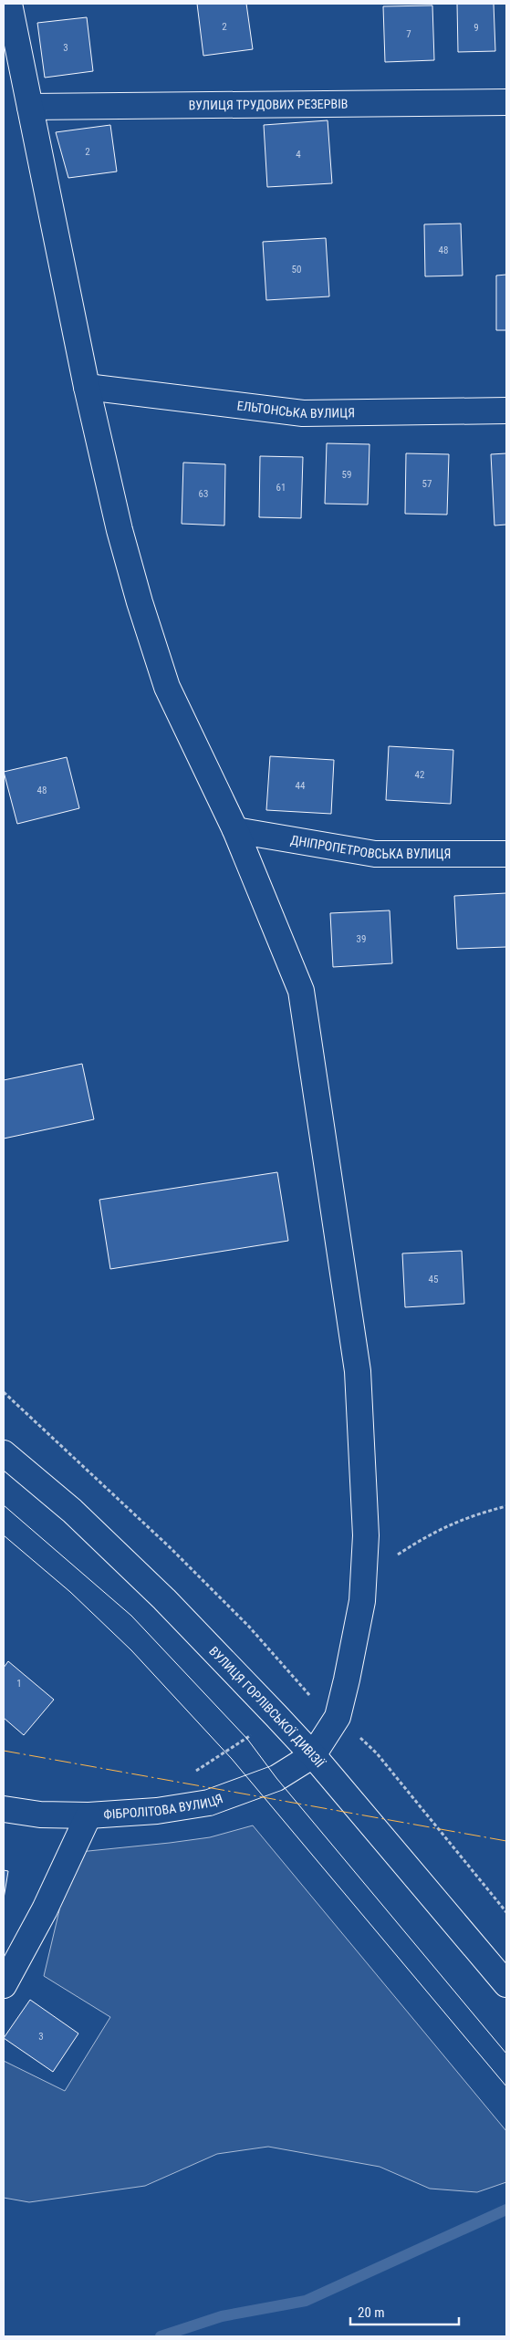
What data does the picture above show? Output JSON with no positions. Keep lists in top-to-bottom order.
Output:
{
  "streets": {
    "street": [
      "ВУЛИЦЯ ТРУДОВИХ РЕЗЕРВІВ",
      "ЕЛЬТОНСЬКА ВУЛИЦЯ",
      "ДНІПРОПЕТРОВСЬКА ВУЛИЦЯ",
      "ВУЛИЦЯ ГОРЛІВСЬКОЇ ДИВІЗІЇ",
      "ФІБРОЛІТОВА ВУЛИЦЯ"
    ]
  },
  "crossings": [
    ["ВУЛИЦЯ ГОРЛІВСЬКОЇ ДИВІЗІЇ", "ФІБРОЛІТОВА ВУЛИЦЯ"]
  ],
  "house_numbers": [
    "2",
    "9",
    "7",
    "3",
    "2",
    "4",
    "48",
    "50",
    "59",
    "57",
    "61",
    "63",
    "42",
    "44",
    "48",
    "39",
    "45",
    "1",
    "3"
  ],
  "scale_bar": "20 m"
}
